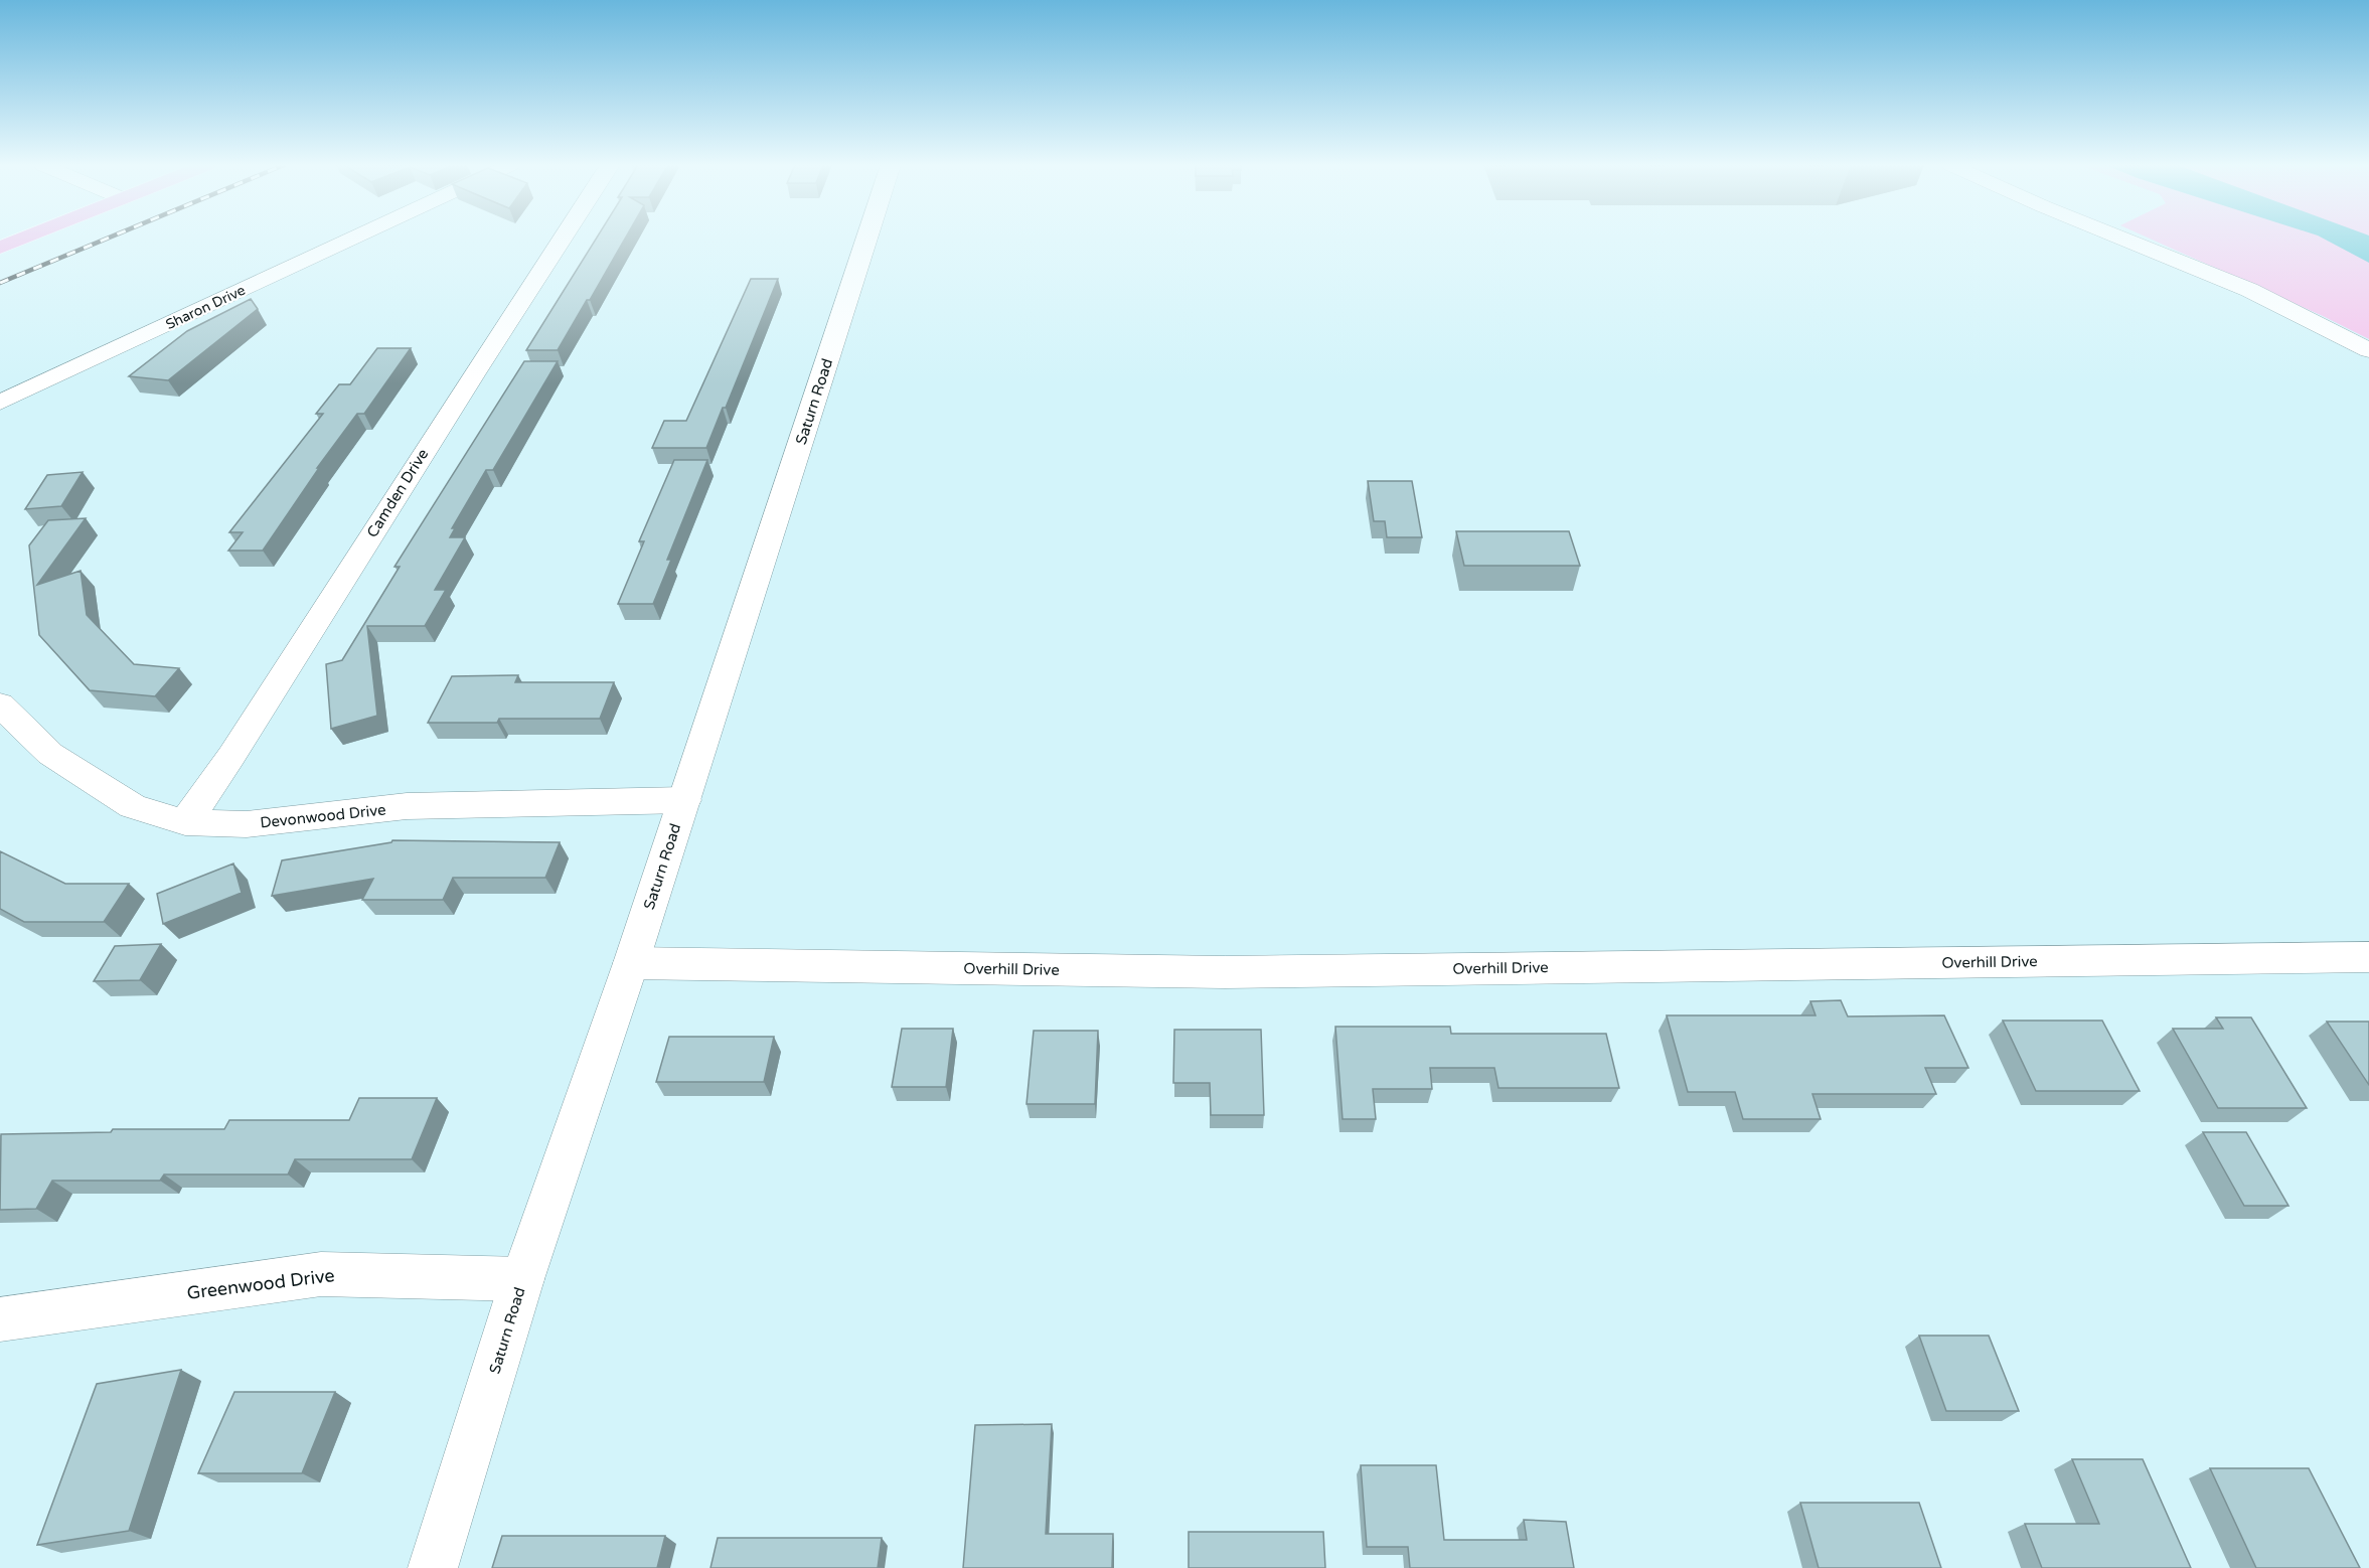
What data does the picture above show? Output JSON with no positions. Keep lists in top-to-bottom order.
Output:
{
  "streets": {
    "street": [
      "Sharon Drive",
      "Saturn Road",
      "Camden Drive",
      "Devonwood Drive",
      "Overhill Drive",
      "Greenwood Drive"
    ]
  },
  "crossings": [
    ["Saturn Road", "Devonwood Drive"],
    ["Saturn Road", "Overhill Drive"],
    ["Saturn Road", "Greenwood Drive"],
    ["Camden Drive", "Devonwood Drive"]
  ]
}
